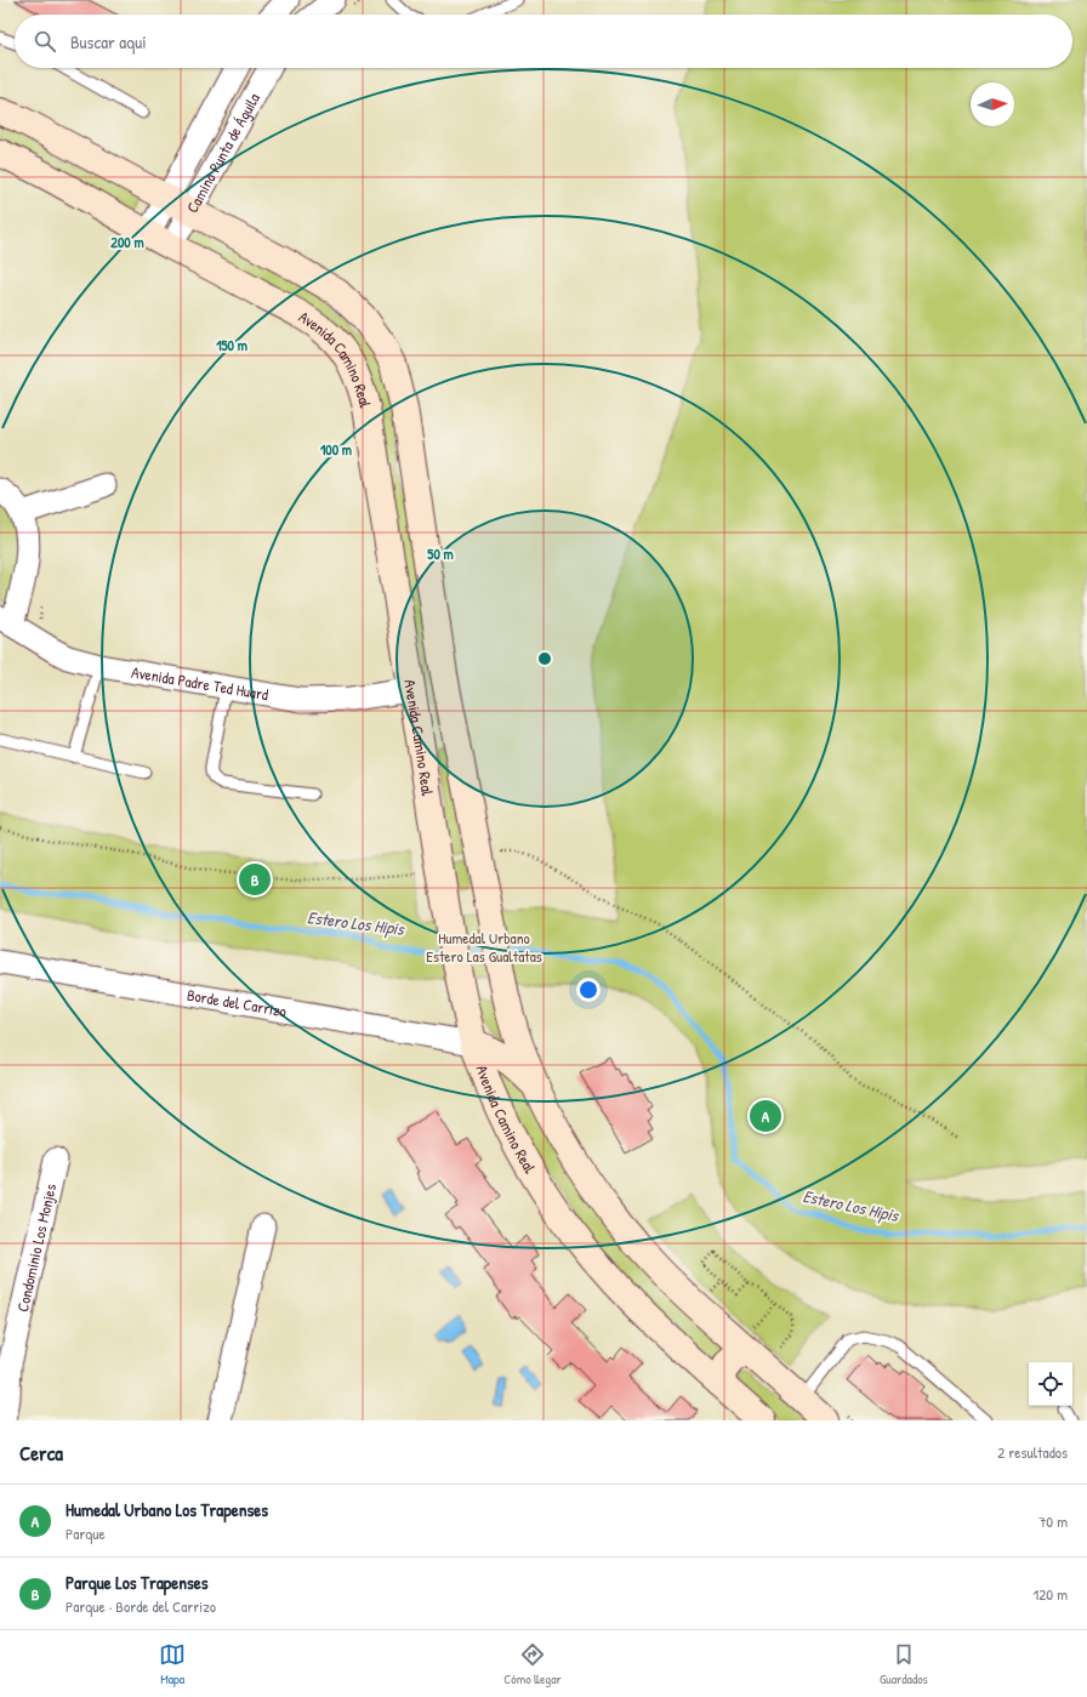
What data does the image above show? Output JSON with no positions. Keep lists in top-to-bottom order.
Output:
{
  "streets": {
    "main road": ["Avenida Camino Real"],
    "street": [
      "Camino Punta de Águila",
      "Avenida Padre Ted Huard",
      "Borde del Carrizo",
      "Condominio Los Monjes"
    ]
  },
  "crossings": [
    ["Camino Punta de Águila", "Avenida Camino Real"],
    ["Avenida Camino Real", "Avenida Padre Ted Huard"],
    ["Avenida Camino Real", "Borde del Carrizo"]
  ],
  "water": ["Estero Los Hipis"],
  "parks": ["Humedal Urbano Estero Las Gualtatas"],
  "north": "right",
  "page": {
    "search": "Buscar aquí",
    "pins": ["B", "A"],
    "heading": ["Cerca", "2 resultados"],
    "list": [
      {
        "mark": "A",
        "name": "Humedal Urbano Los Trapenses",
        "note": "Parque",
        "value": "70 m"
      },
      {
        "mark": "B",
        "name": "Parque Los Trapenses",
        "note": "Parque · Borde del Carrizo",
        "value": "120 m"
      }
    ],
    "nav": ["Mapa", "Cómo llegar", "Guardados"]
  },
  "rings": [
    "200 m",
    "150 m",
    "100 m",
    "50 m"
  ]
}
